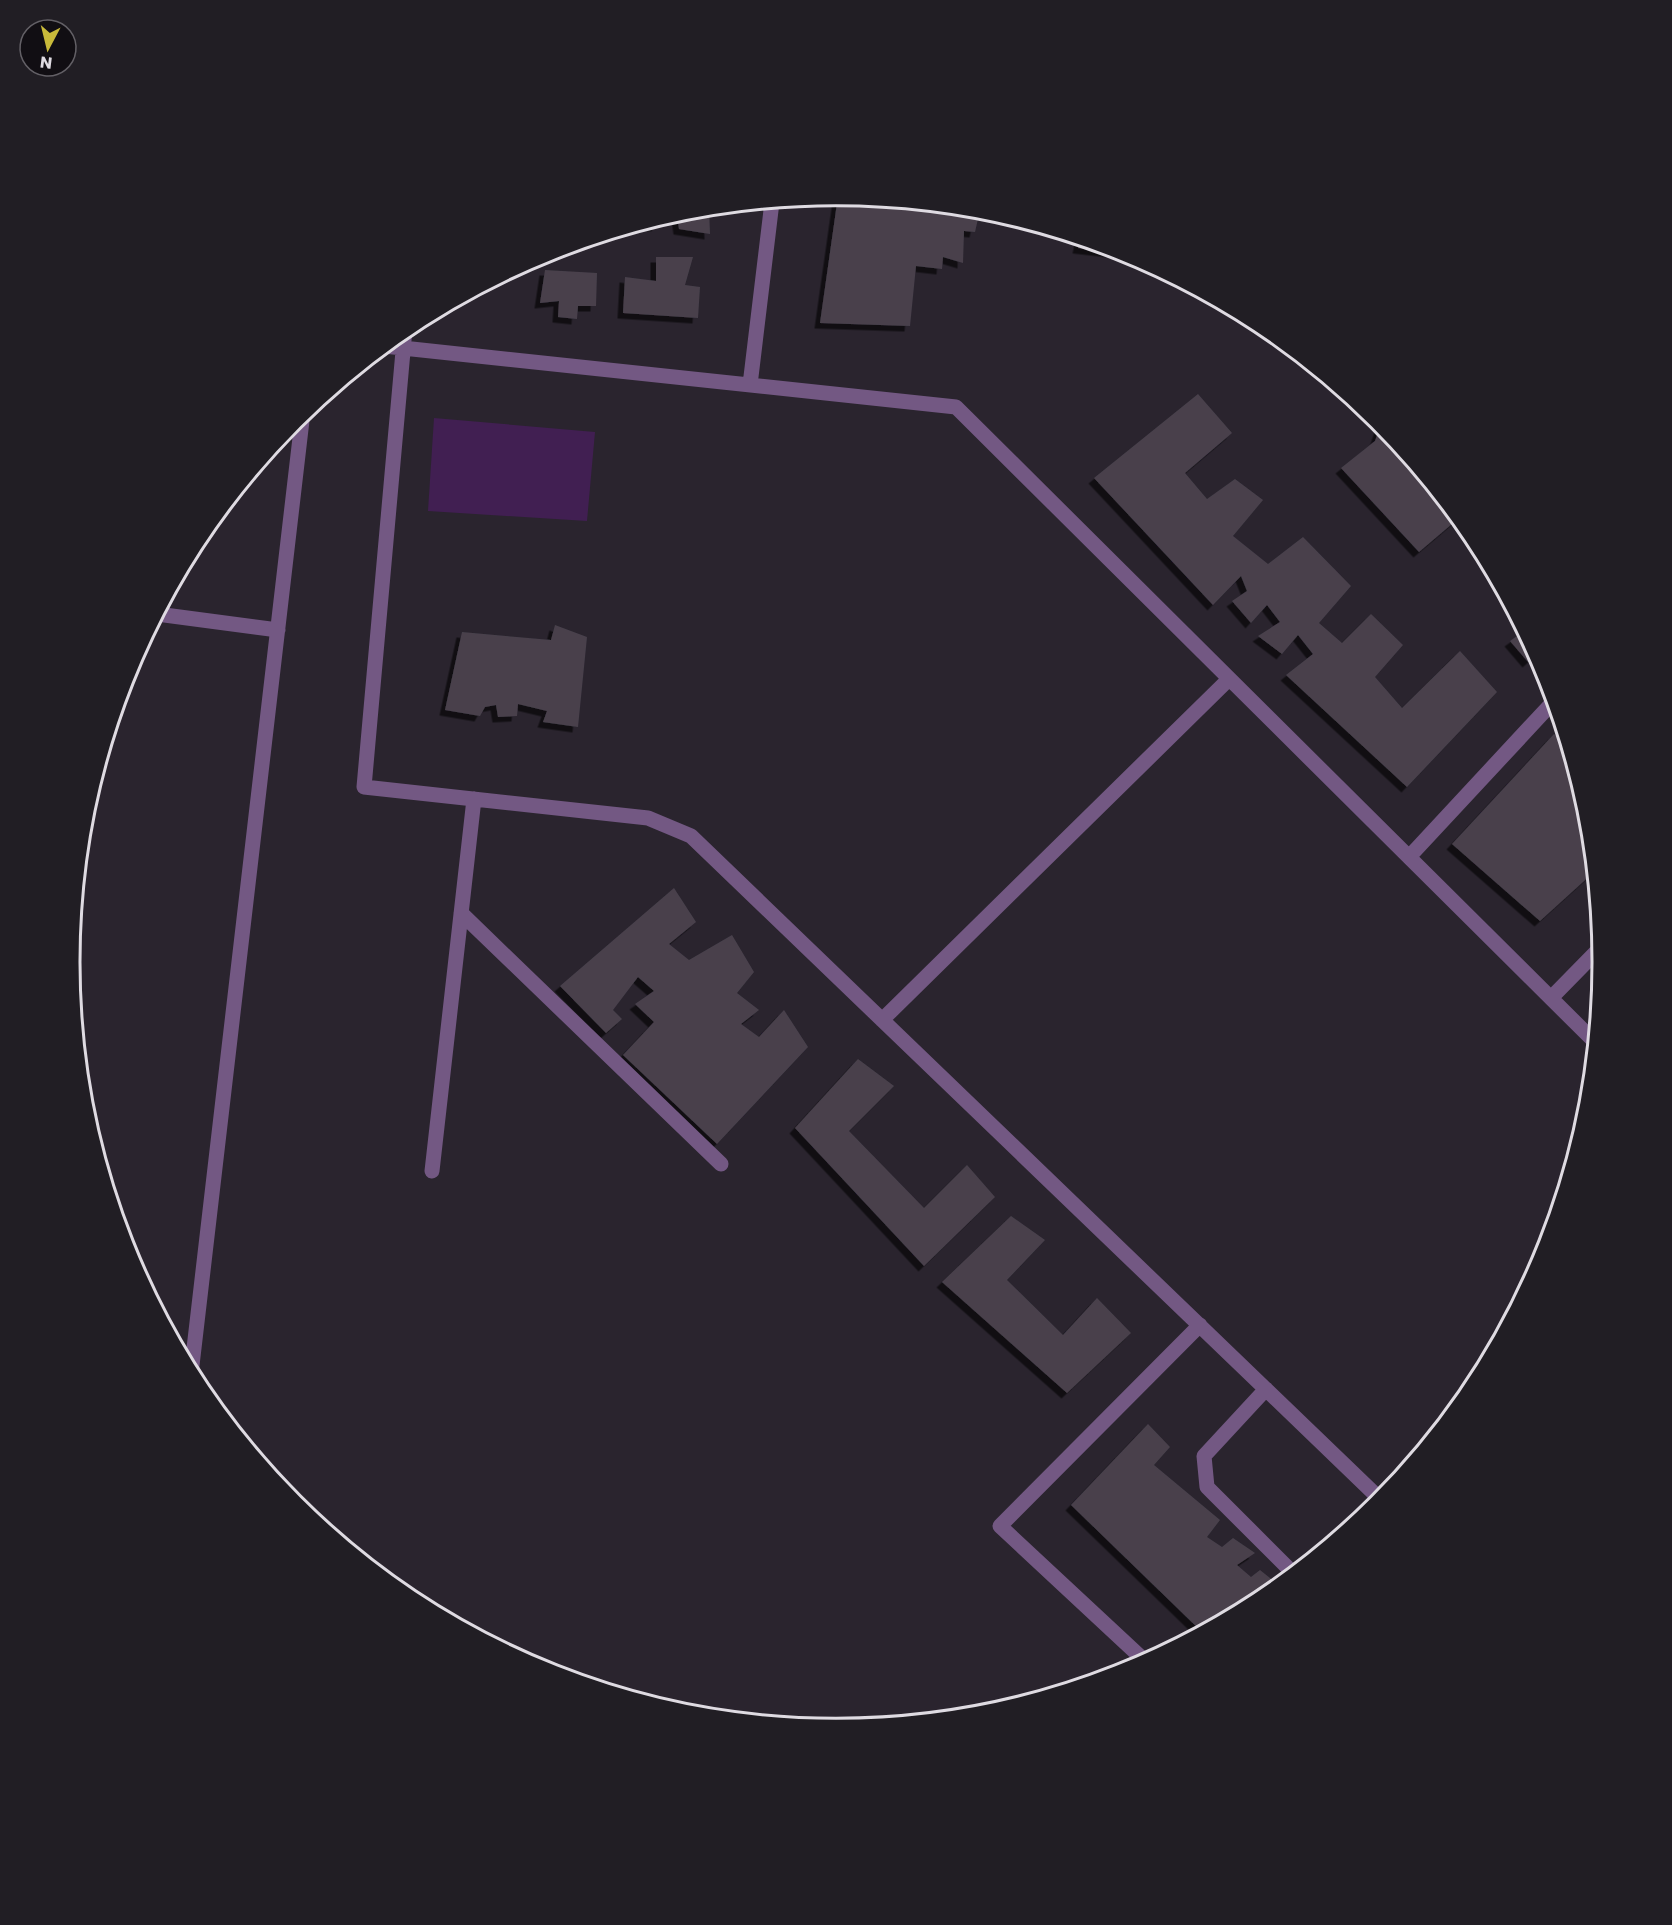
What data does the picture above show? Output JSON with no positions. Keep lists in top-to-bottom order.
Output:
{
  "north": "bottom"
}
